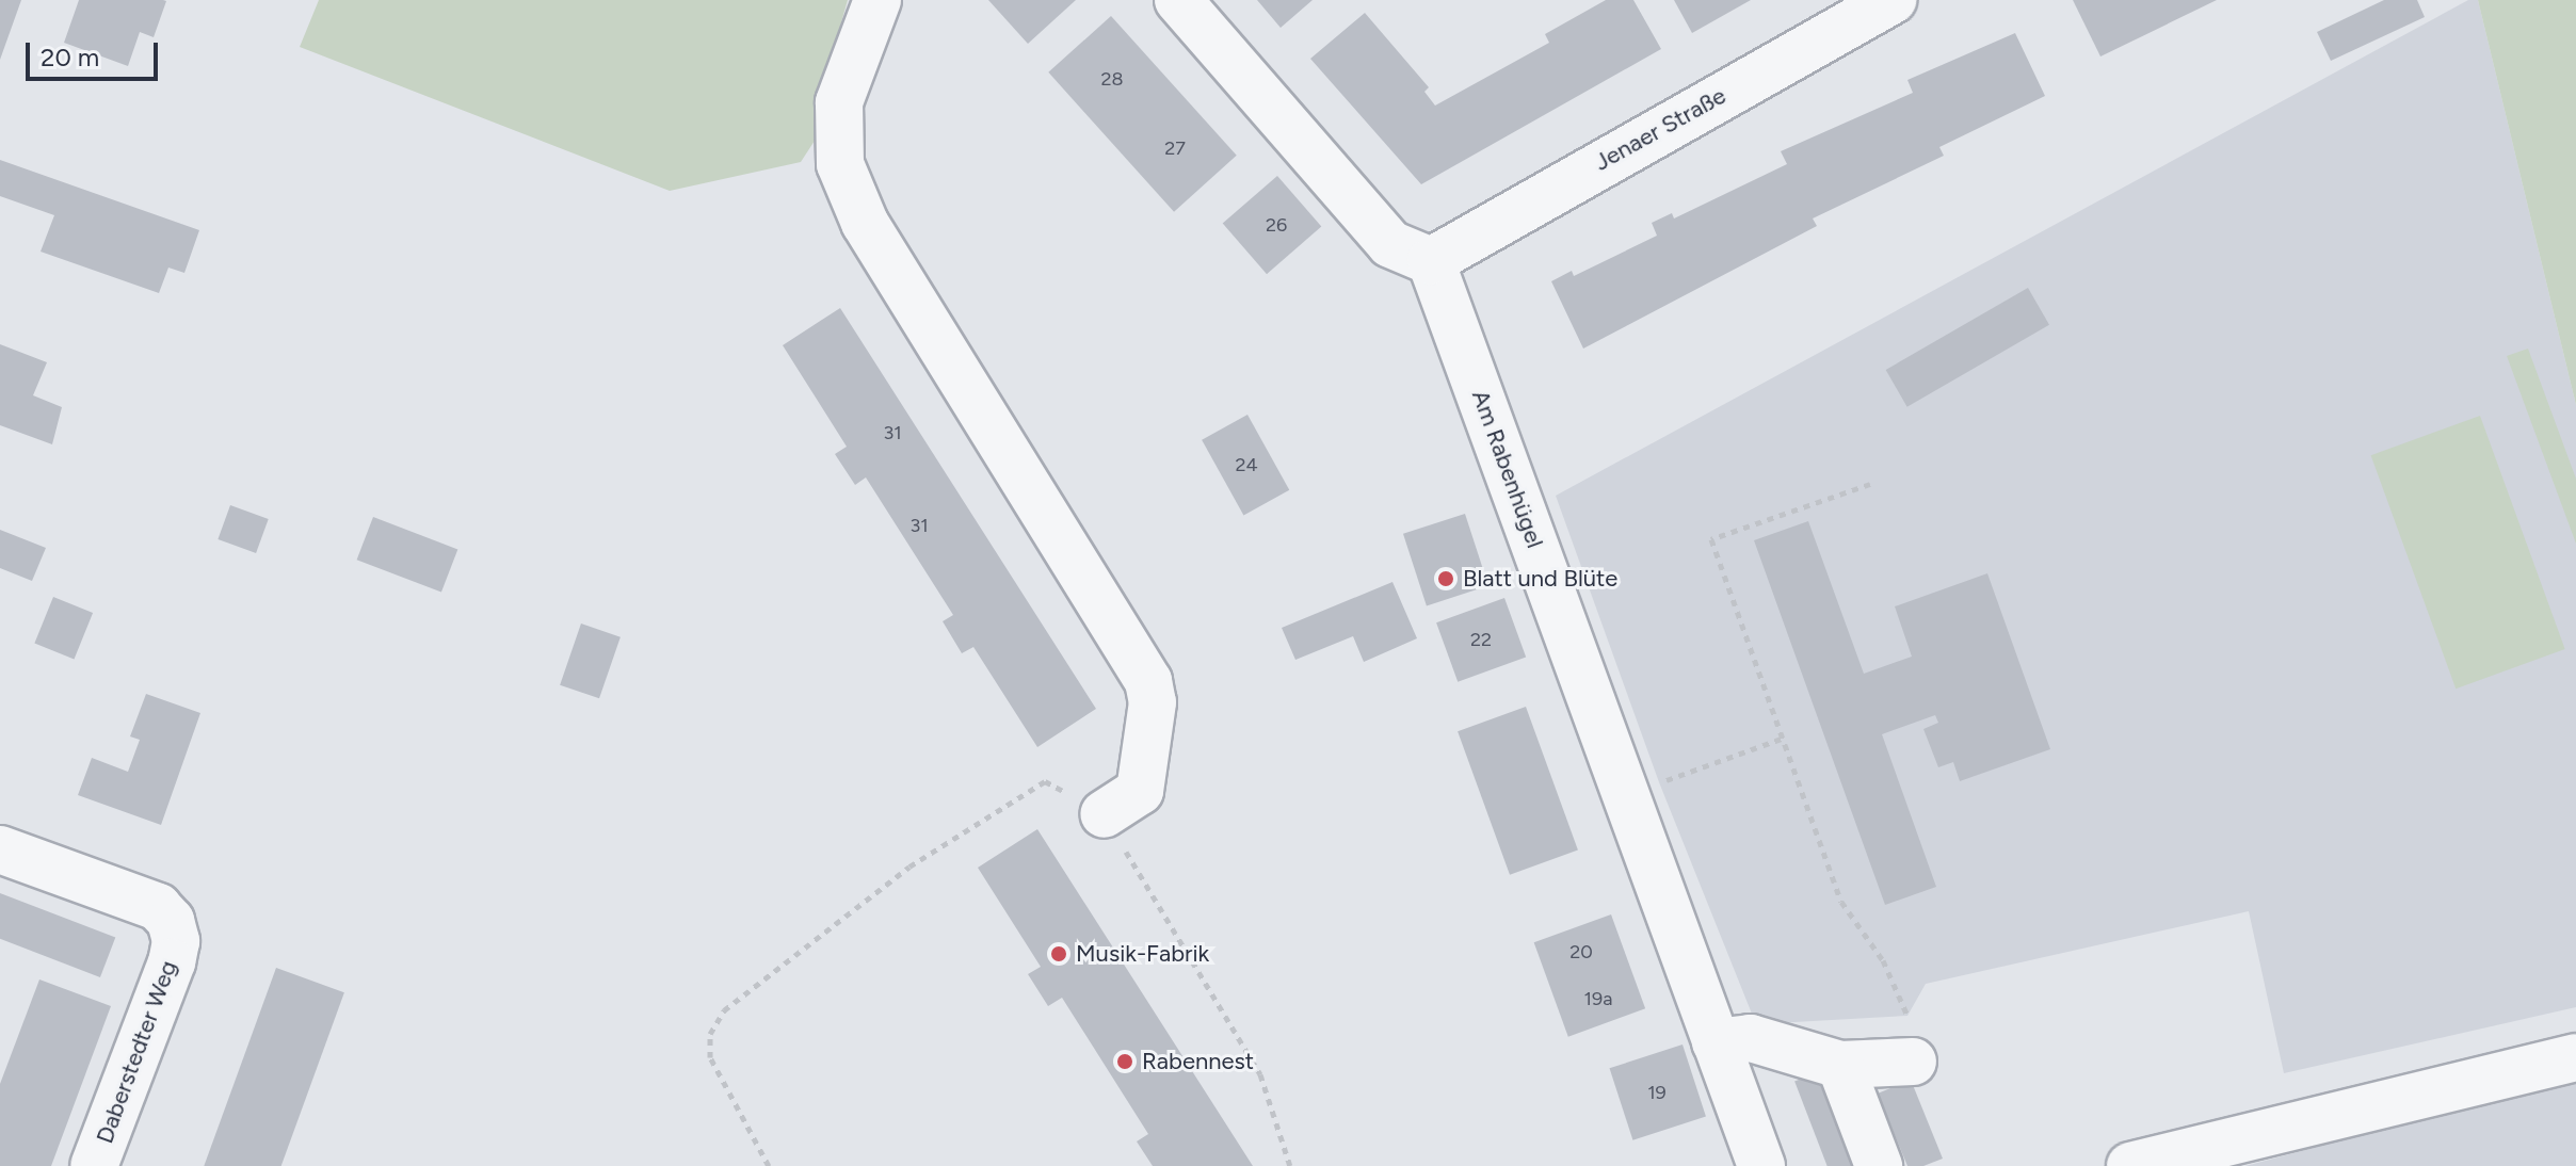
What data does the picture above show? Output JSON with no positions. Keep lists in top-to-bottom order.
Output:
{
  "streets": {
    "street": ["Jenaer Straße", "Am Rabenhügel", "Daberstedter Weg"]
  },
  "crossings": [
    ["Jenaer Straße", "Am Rabenhügel"]
  ],
  "places": ["Blatt und Blüte", "Musik-Fabrik", "Rabennest"],
  "house_numbers": [
    "28",
    "27",
    "26",
    "31",
    "24",
    "31",
    "22",
    "20",
    "19a",
    "19"
  ],
  "scale_bar": "20 m"
}
